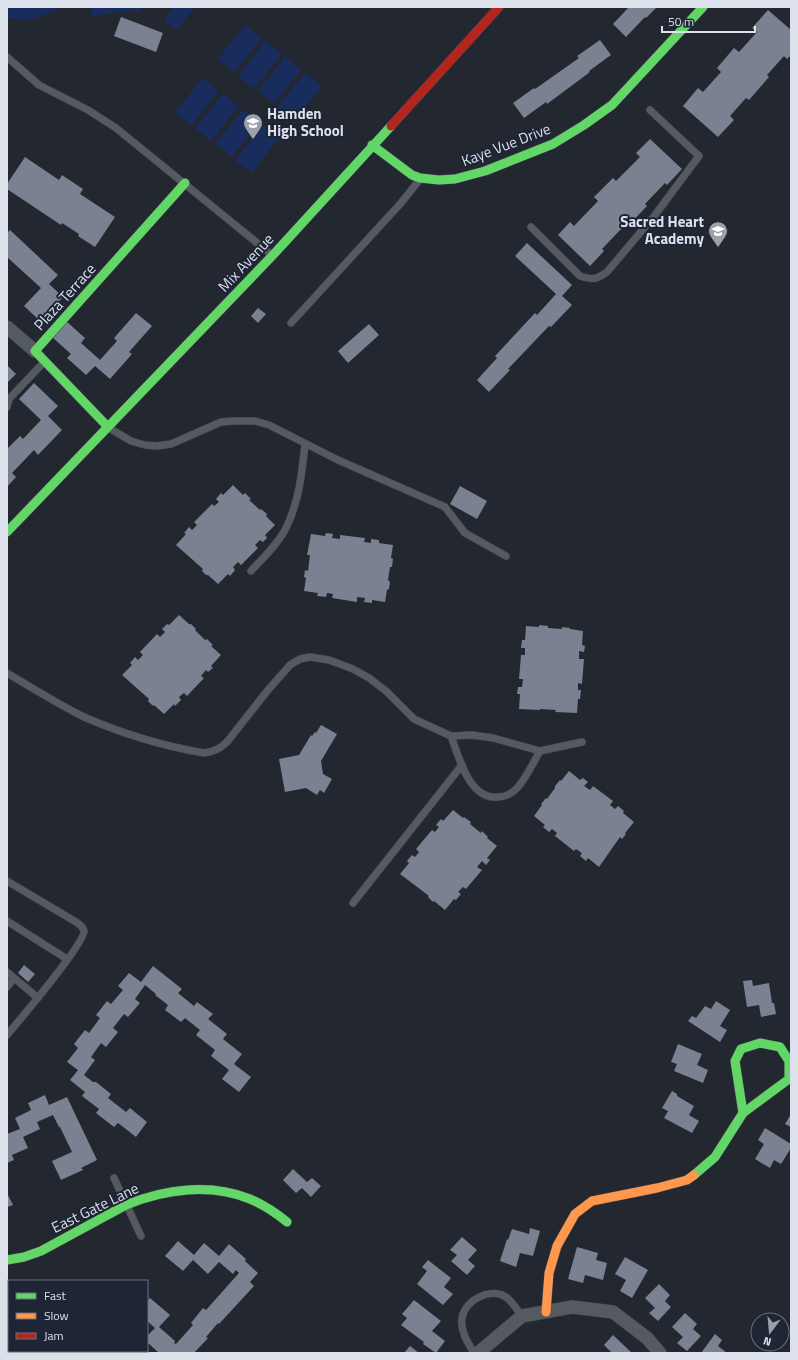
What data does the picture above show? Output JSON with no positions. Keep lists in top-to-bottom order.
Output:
{
  "streets": {
    "street": [
      "Kaye Vue Drive",
      "Mix Avenue",
      "Plaza Terrace",
      "East Gate Lane"
    ]
  },
  "crossings": [
    ["Kaye Vue Drive", "Mix Avenue"],
    ["Mix Avenue", "Plaza Terrace"]
  ],
  "places": {
    "school or university": ["Hamden High School", "Sacred Heart Academy"]
  },
  "legend": ["Fast", "Slow", "Jam"],
  "scale_bar": "50 m",
  "north": "bottom"
}
